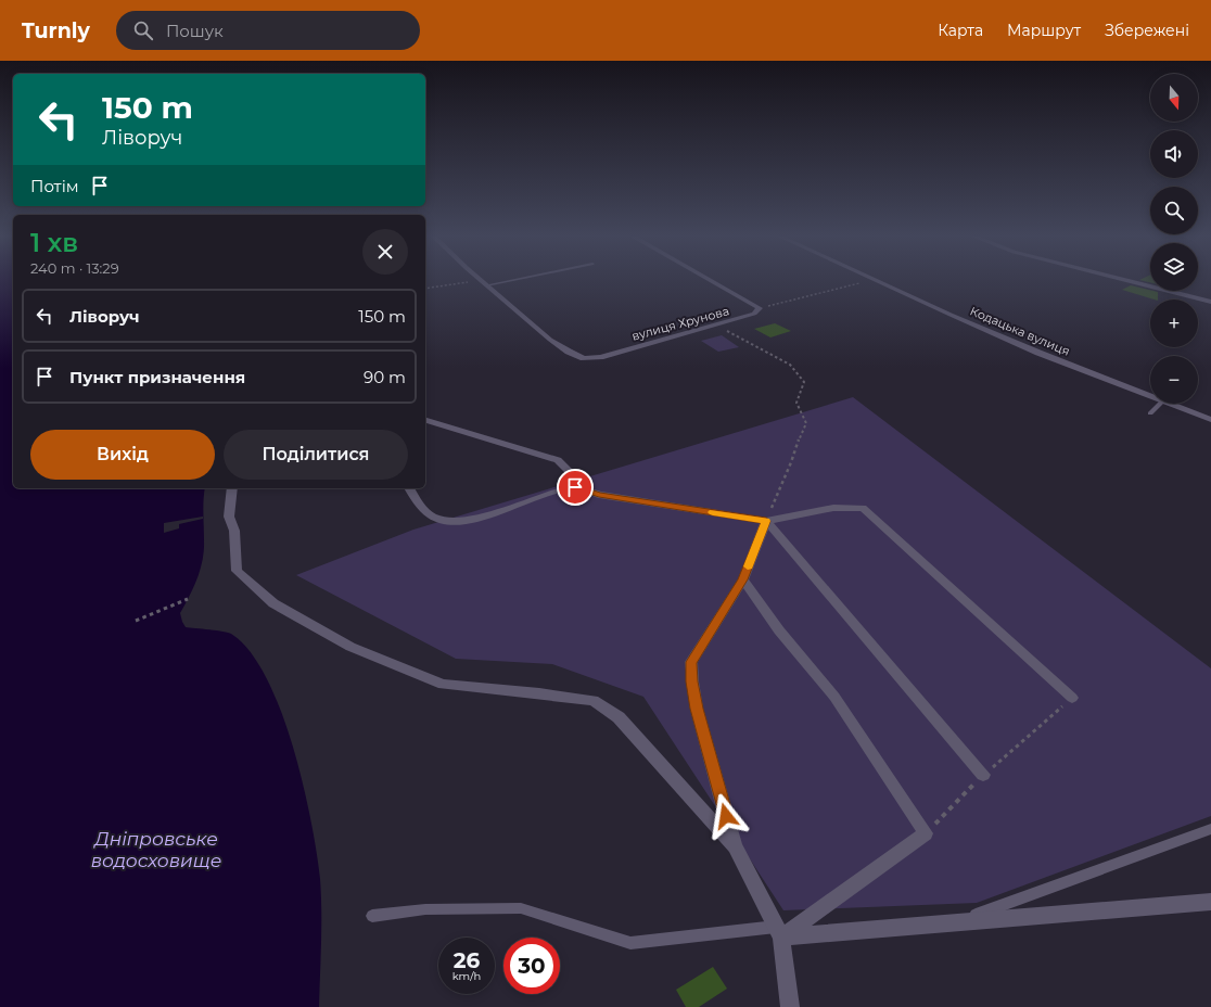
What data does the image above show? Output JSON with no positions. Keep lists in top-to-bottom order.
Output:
{
  "streets": {
    "street": ["вулиця Хрунова", "Кодацька вулиця"]
  },
  "water": ["Дніпровське водосховище"],
  "north": "bottom",
  "page": {
    "header": "Turnly",
    "search": "Пошук",
    "nav": ["Карта", "Маршрут", "Збережені"],
    "map_buttons": ["+", "−"],
    "turn": ["150 m", "Ліворуч"],
    "then": "Потім",
    "heading": ["1 хв", "240 m · 13:29"],
    "list": [
      {
        "name": "Ліворуч",
        "value": "150 m"
      },
      {
        "name": "Пункт призначення",
        "value": "90 m"
      }
    ],
    "buttons": ["Вихід", "Поділитися"],
    "speed": "26 km/h",
    "limit": "30"
  }
}
